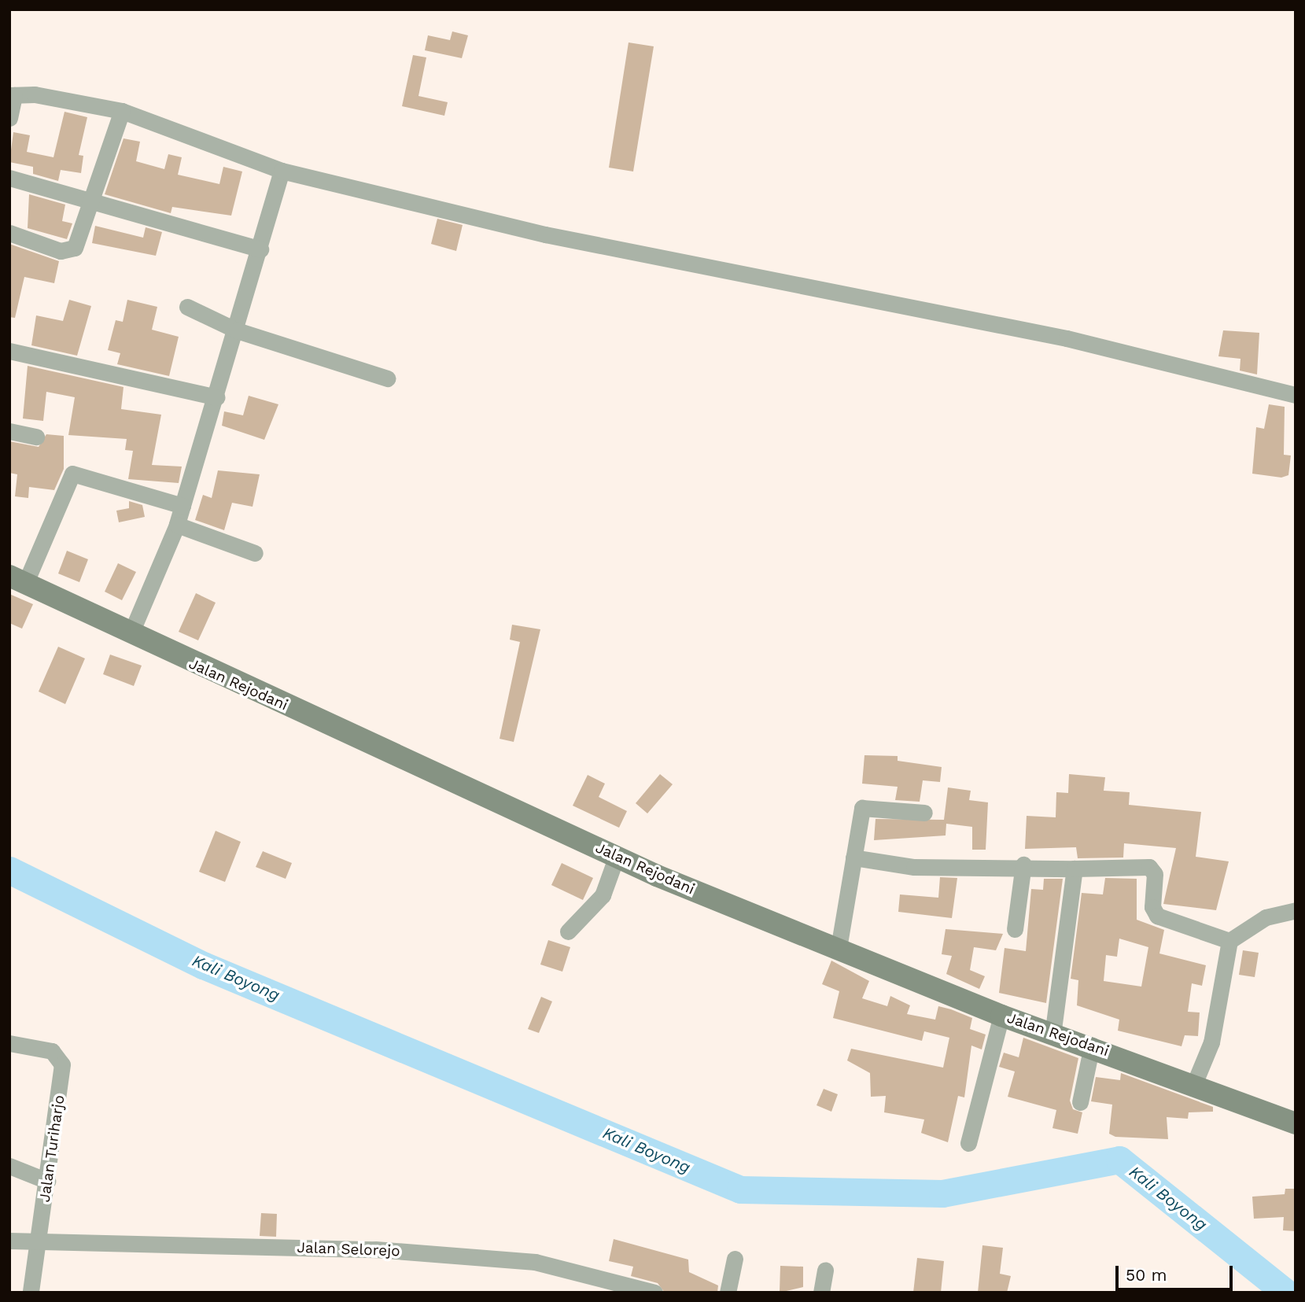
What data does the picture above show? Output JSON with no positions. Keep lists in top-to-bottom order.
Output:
{
  "streets": {
    "main road": ["Jalan Rejodani"],
    "street": ["Jalan Turiharjo", "Jalan Selorejo"]
  },
  "crossings": [
    ["Jalan Turiharjo", "Jalan Selorejo"]
  ],
  "water": ["Kali Boyong"],
  "scale_bar": "50 m"
}
